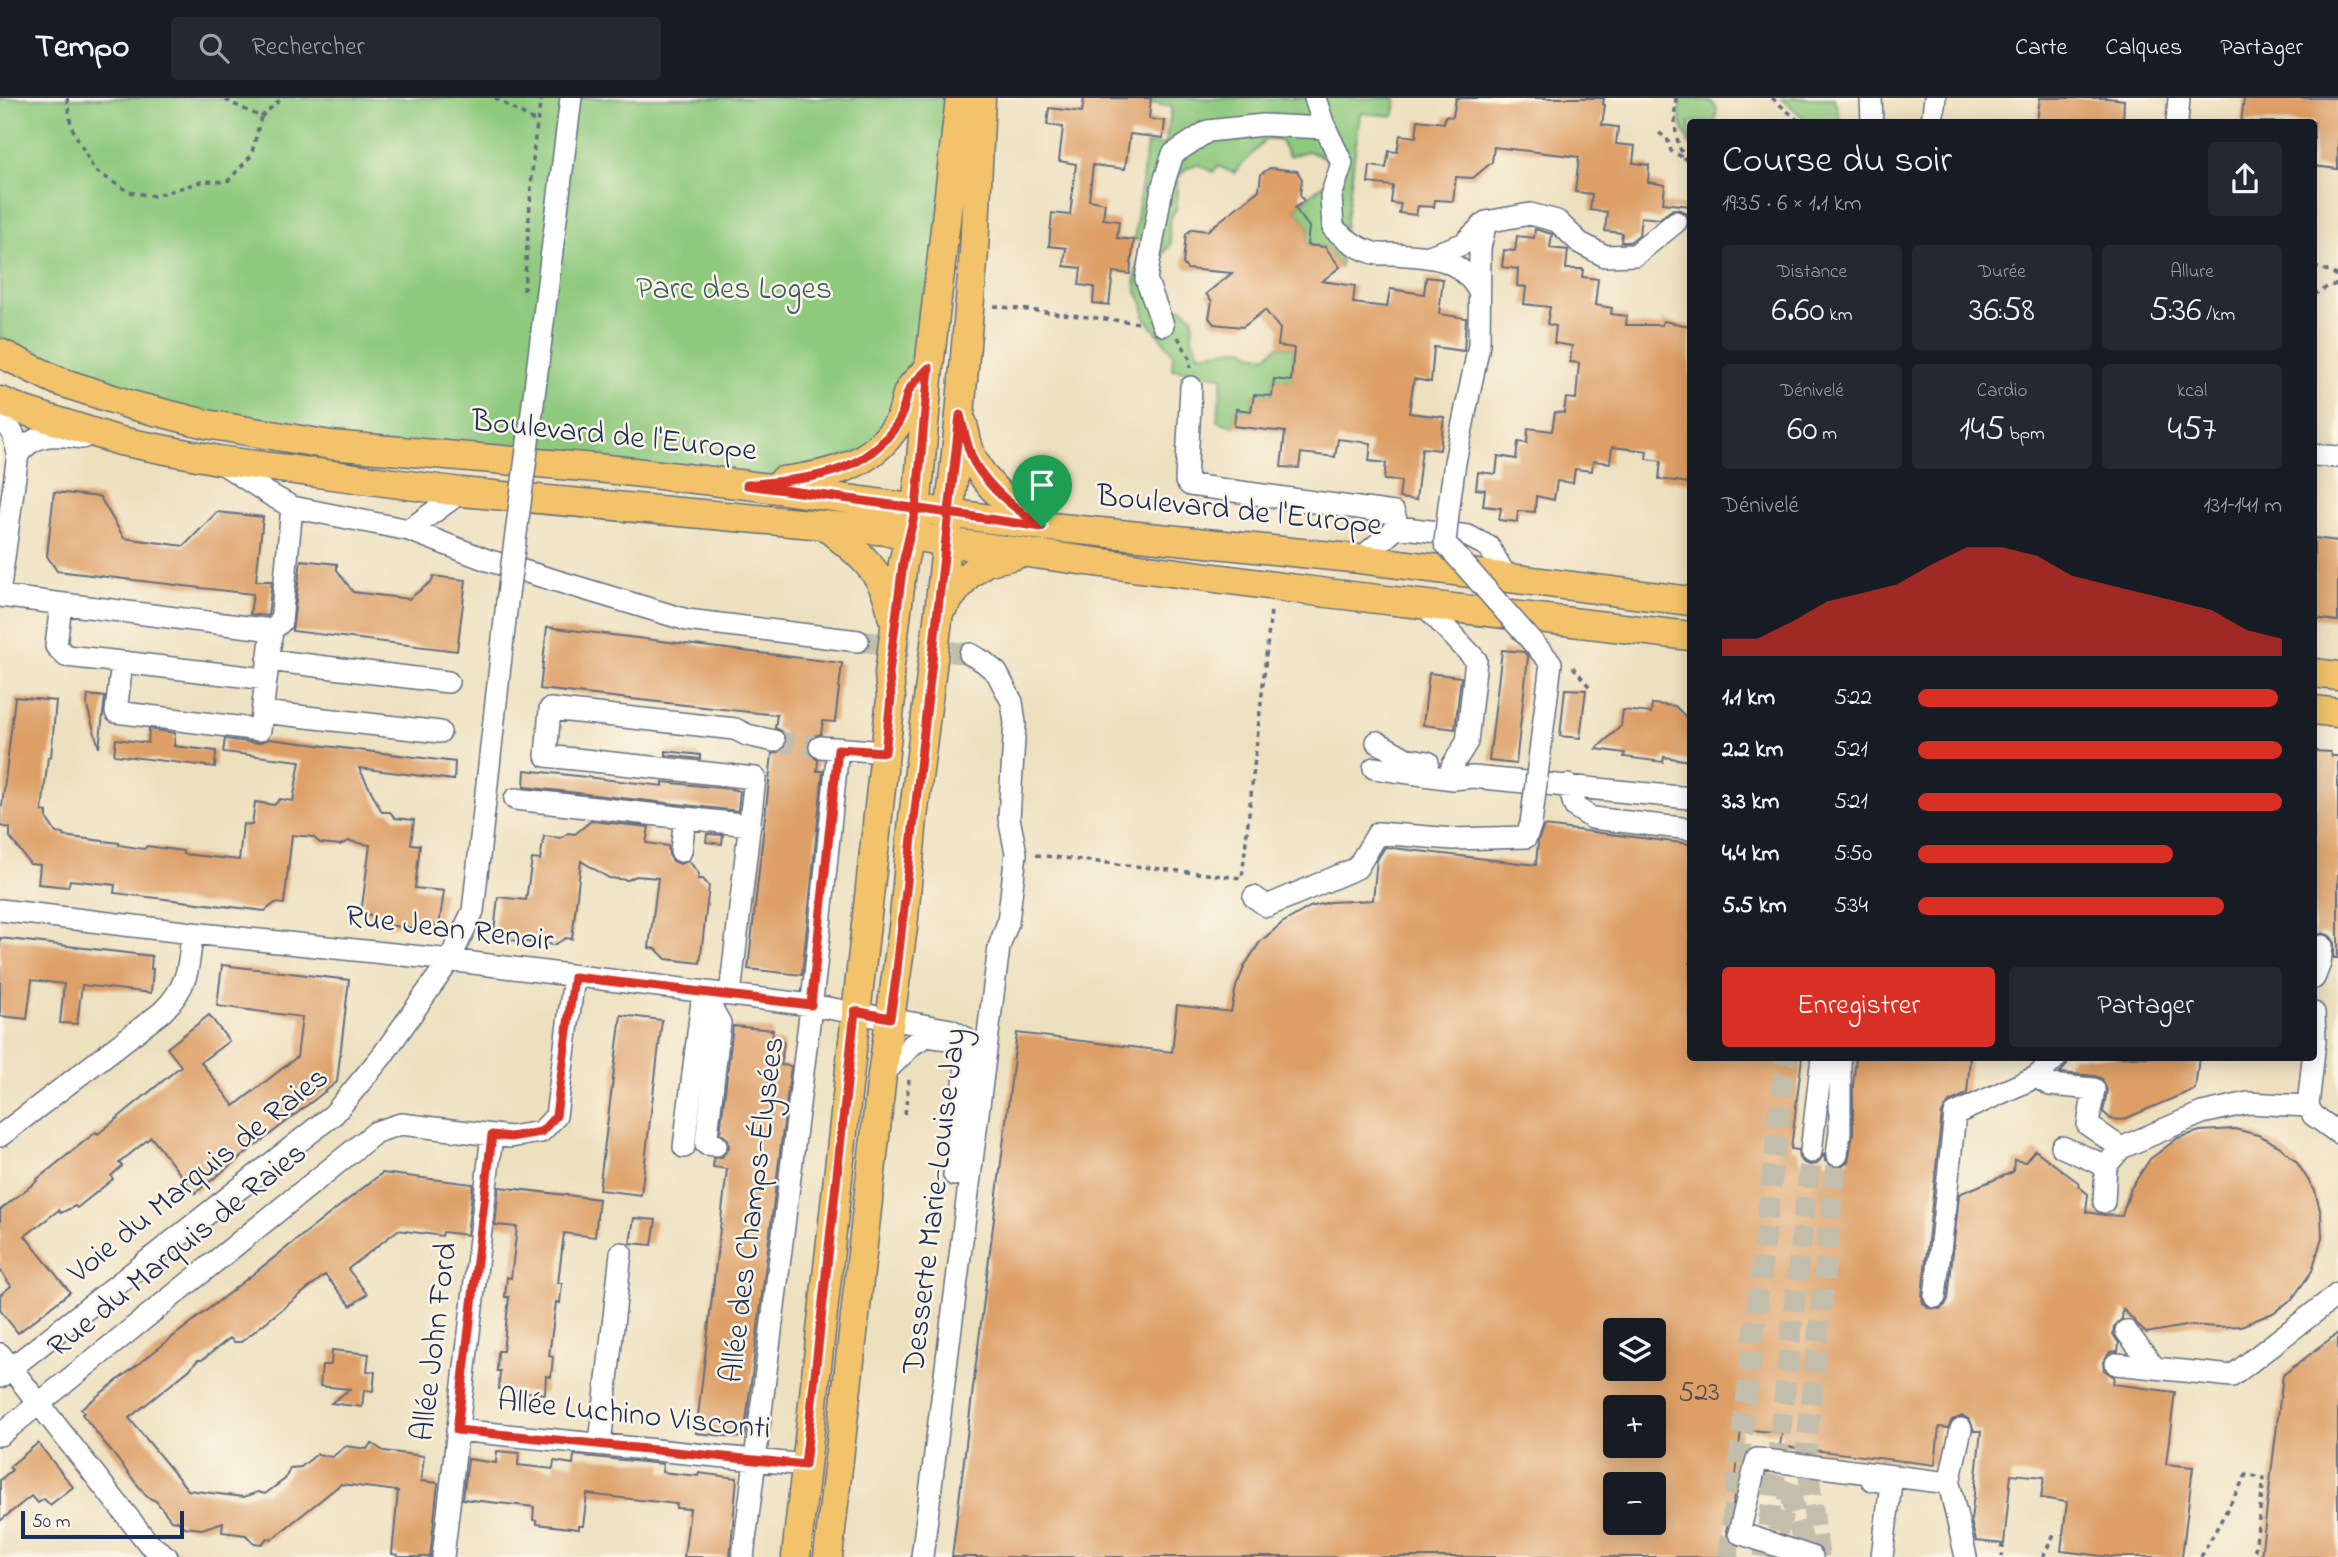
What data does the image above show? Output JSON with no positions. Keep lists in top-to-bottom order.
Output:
{
  "streets": {
    "main road": ["Boulevard de l'Europe"],
    "street": [
      "Rue Jean Renoir",
      "Voie du Marquis de Raies",
      "Desserte Marie-Louise Jay",
      "Allée des Champs-Élysées",
      "Rue du Marquis de Raies",
      "Allée John Ford",
      "Allée Luchino Visconti"
    ]
  },
  "crossings": [
    ["Rue Jean Renoir", "Voie du Marquis de Raies"],
    ["Rue Jean Renoir", "Allée des Champs-Élysées"],
    ["Allée des Champs-Élysées", "Allée Luchino Visconti"],
    ["Rue du Marquis de Raies", "Allée John Ford"],
    ["Allée John Ford", "Allée Luchino Visconti"]
  ],
  "parks": ["Parc des Loges"],
  "house_numbers": ["523"],
  "scale_bar": "50 m",
  "page": {
    "header": "Tempo",
    "search": "Rechercher",
    "nav": ["Carte", "Calques", "Partager"],
    "heading": ["Course du soir", "19:35 · 6 × 1.1 km"],
    "stats": [
      ["Distance", "6.60 km"],
      ["Durée", "36:58"],
      ["Allure", "5:36 /km"],
      ["Dénivelé", "60 m"],
      ["Cardio", "145 bpm"],
      ["kcal", "457"]
    ],
    "chart": ["Dénivelé", "131–141 m"],
    "list": [
      {
        "name": "1.1 km",
        "note": "5:22"
      },
      {
        "name": "2.2 km",
        "note": "5:21"
      },
      {
        "name": "3.3 km",
        "note": "5:21"
      },
      {
        "name": "4.4 km",
        "note": "5:50"
      },
      {
        "name": "5.5 km",
        "note": "5:34"
      }
    ],
    "buttons": ["Enregistrer", "Partager"],
    "map_buttons": ["+", "−"],
    "scale": "50 m"
  }
}
